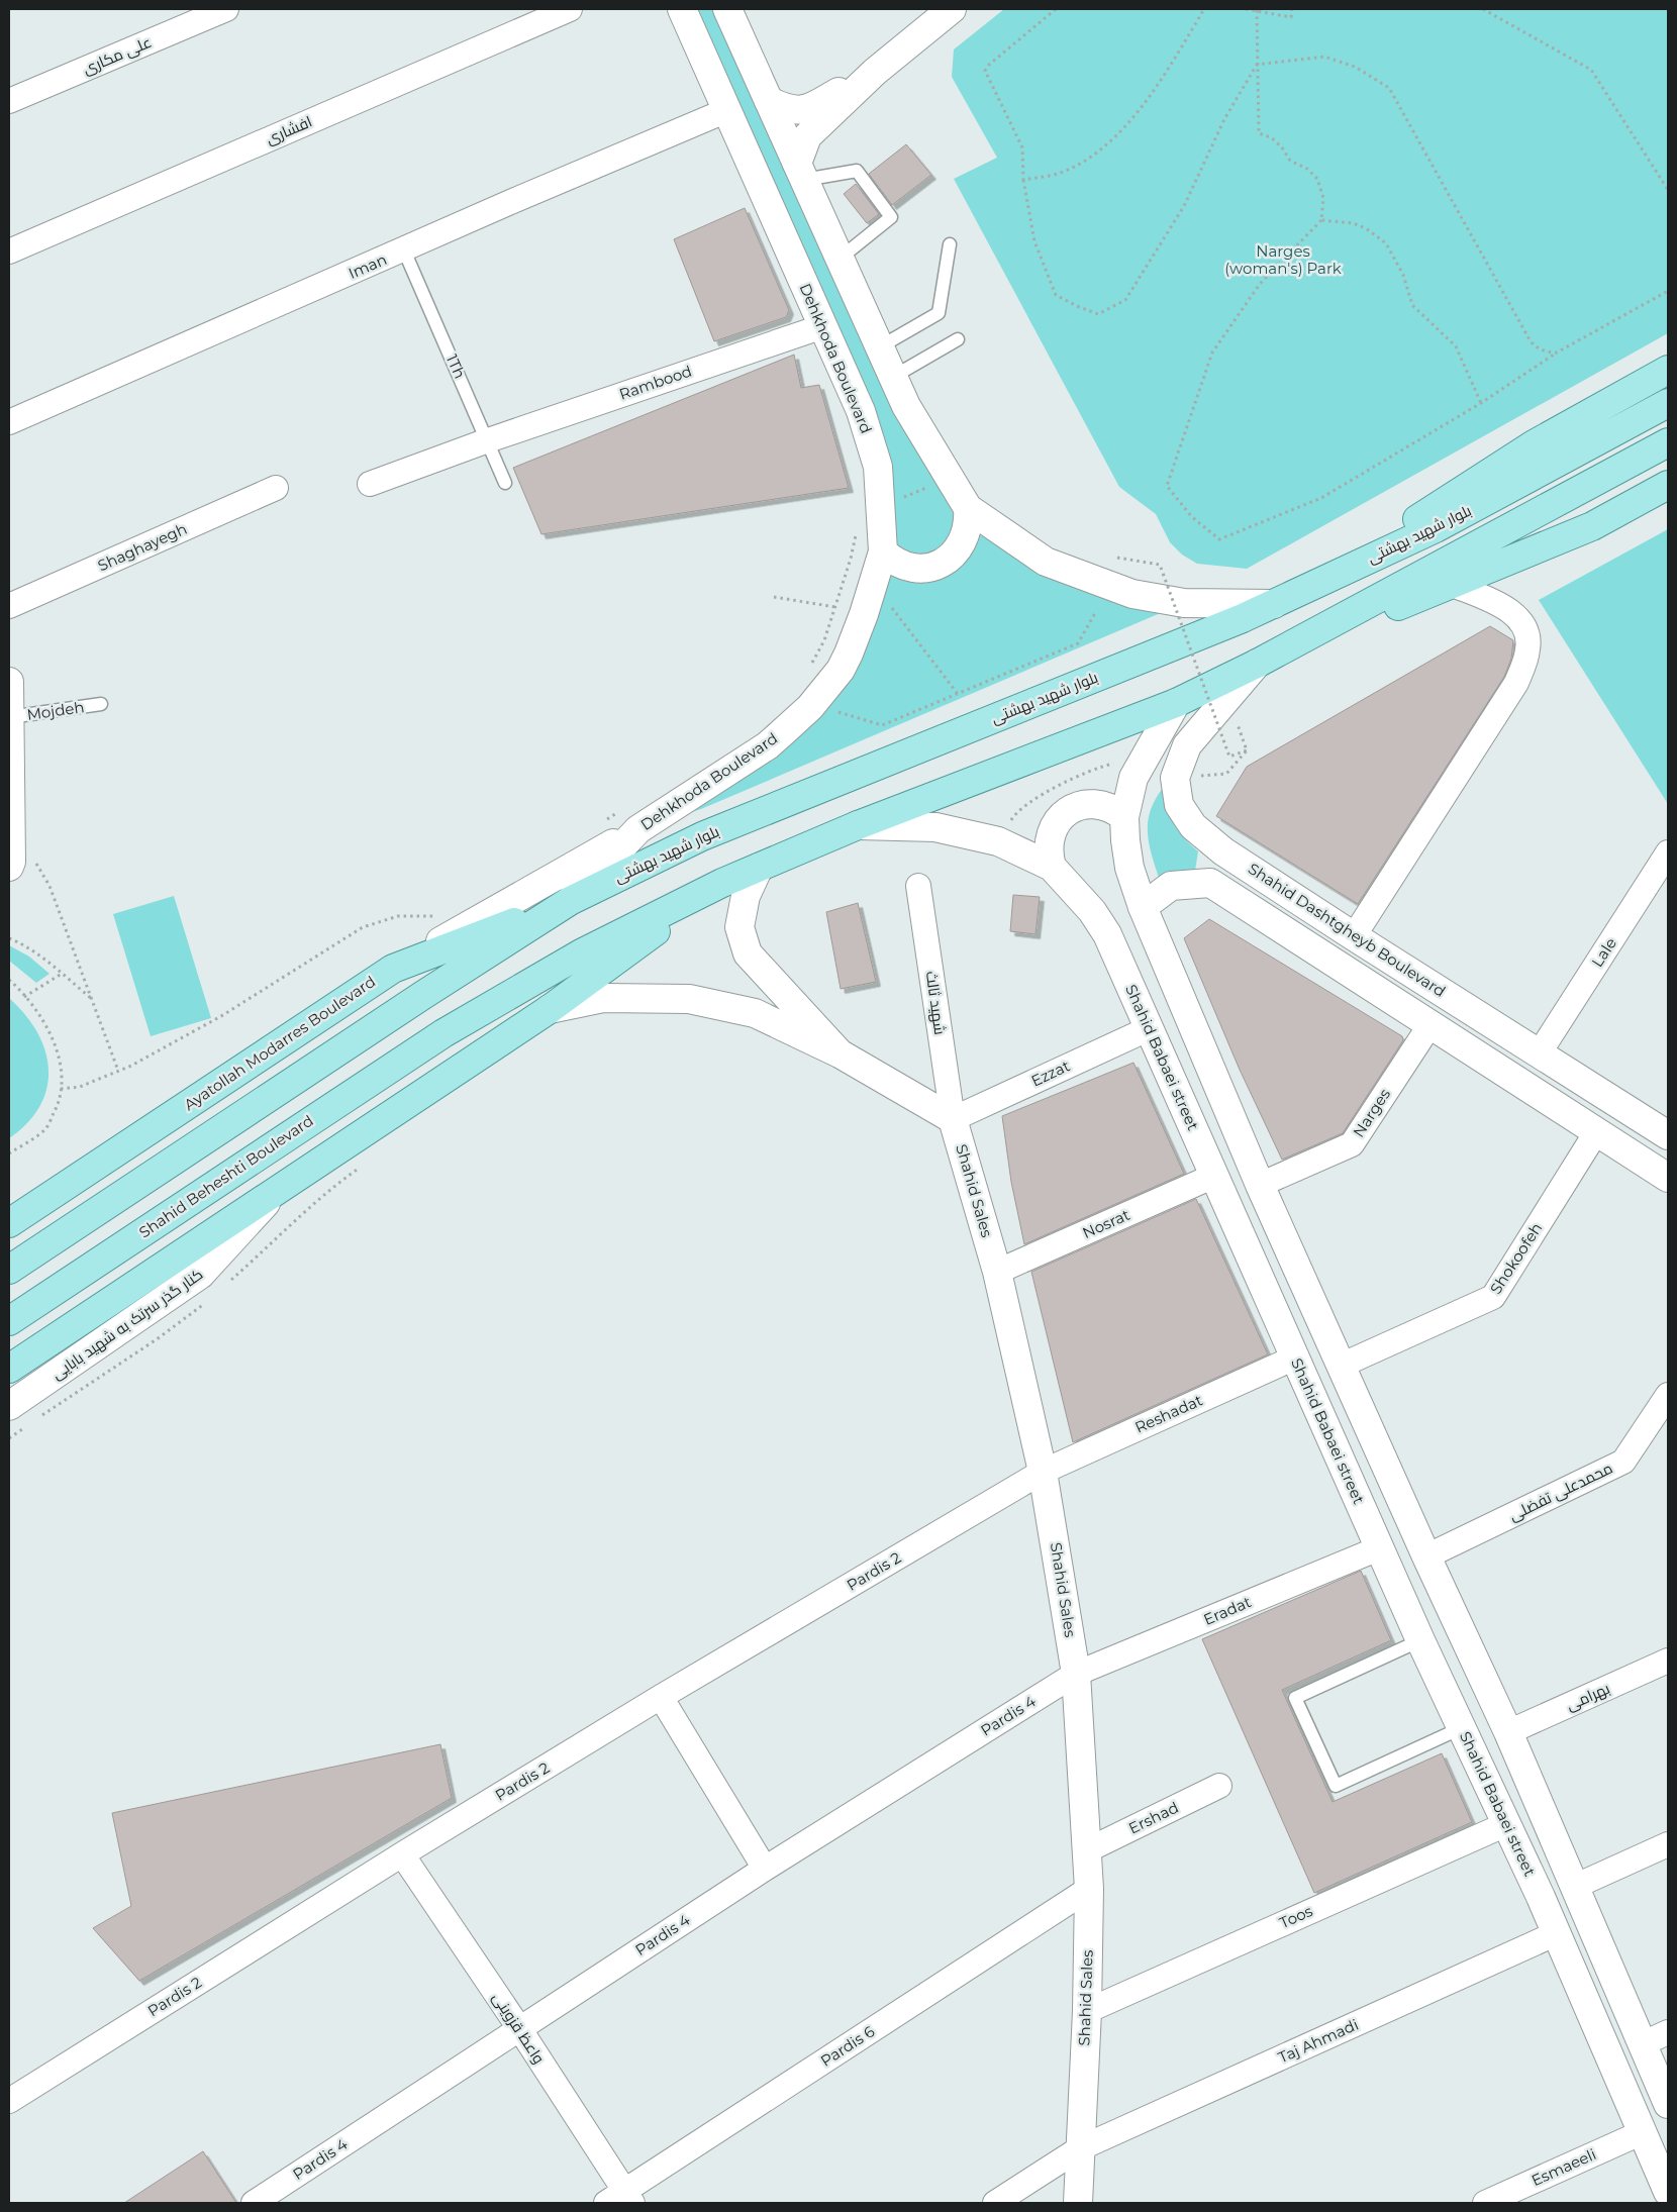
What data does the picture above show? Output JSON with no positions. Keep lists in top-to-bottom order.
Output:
{
  "streets": {
    "main road": [
      "Dehkhoda Boulevard",
      "بلوار شهید بهشتی",
      "Shahid Dashtgheyb Boulevard",
      "Ayatollah Modarres Boulevard",
      "Shahid Babaei street",
      "Shahid Sales",
      "کنار گذر سرتک به شهید بابایی"
    ],
    "street": [
      "علی مکاری",
      "افشاری",
      "Iman",
      "Rambood",
      "Shaghayegh",
      "Lale",
      "شهید ثالث",
      "Ezzat",
      "Narges",
      "Nosrat",
      "Shokoofeh",
      "Reshadat",
      "محمدعلی تفضلی",
      "Pardis 2",
      "Eradat",
      "بهرامی",
      "Pardis 4",
      "Ershad",
      "Toos",
      "واعظ قزوینی",
      "Taj Ahmadi",
      "Pardis 6",
      "Esmaeeli"
    ],
    "lane": ["1Th", "Mojdeh"]
  },
  "crossings": [
    ["Iman", "Dehkhoda Boulevard"],
    ["Iman", "1Th"],
    ["Dehkhoda Boulevard", "Rambood"],
    ["Dehkhoda Boulevard", "بلوار شهید بهشتی"],
    ["Dehkhoda Boulevard", "Ayatollah Modarres Boulevard"],
    ["1Th", "Rambood"],
    ["بلوار شهید بهشتی", "Ayatollah Modarres Boulevard"],
    ["Shahid Dashtgheyb Boulevard", "Lale"],
    ["شهید ثالث", "Ezzat"],
    ["شهید ثالث", "Shahid Sales"],
    ["Shahid Babaei street", "Ezzat"],
    ["Shahid Babaei street", "Nosrat"],
    ["Shahid Babaei street", "Reshadat"],
    ["Shahid Babaei street", "Eradat"],
    ["Shahid Babaei street", "Toos"],
    ["Shahid Babaei street", "Taj Ahmadi"],
    ["Shahid Babaei street", "Esmaeeli"],
    ["Ezzat", "Shahid Sales"],
    ["Shahid Sales", "Nosrat"],
    ["Shahid Sales", "Reshadat"],
    ["Shahid Sales", "Pardis 2"],
    ["Shahid Sales", "Eradat"],
    ["Shahid Sales", "Pardis 4"],
    ["Shahid Sales", "Ershad"],
    ["Shahid Sales", "Toos"],
    ["Shahid Sales", "Taj Ahmadi"],
    ["Shahid Sales", "Pardis 6"],
    ["Reshadat", "Pardis 2"],
    ["Pardis 2", "واعظ قزوینی"],
    ["Eradat", "Pardis 4"],
    ["Pardis 4", "واعظ قزوینی"],
    ["واعظ قزوینی", "Pardis 6"]
  ],
  "parks": ["Narges (woman's) Park"]
}
